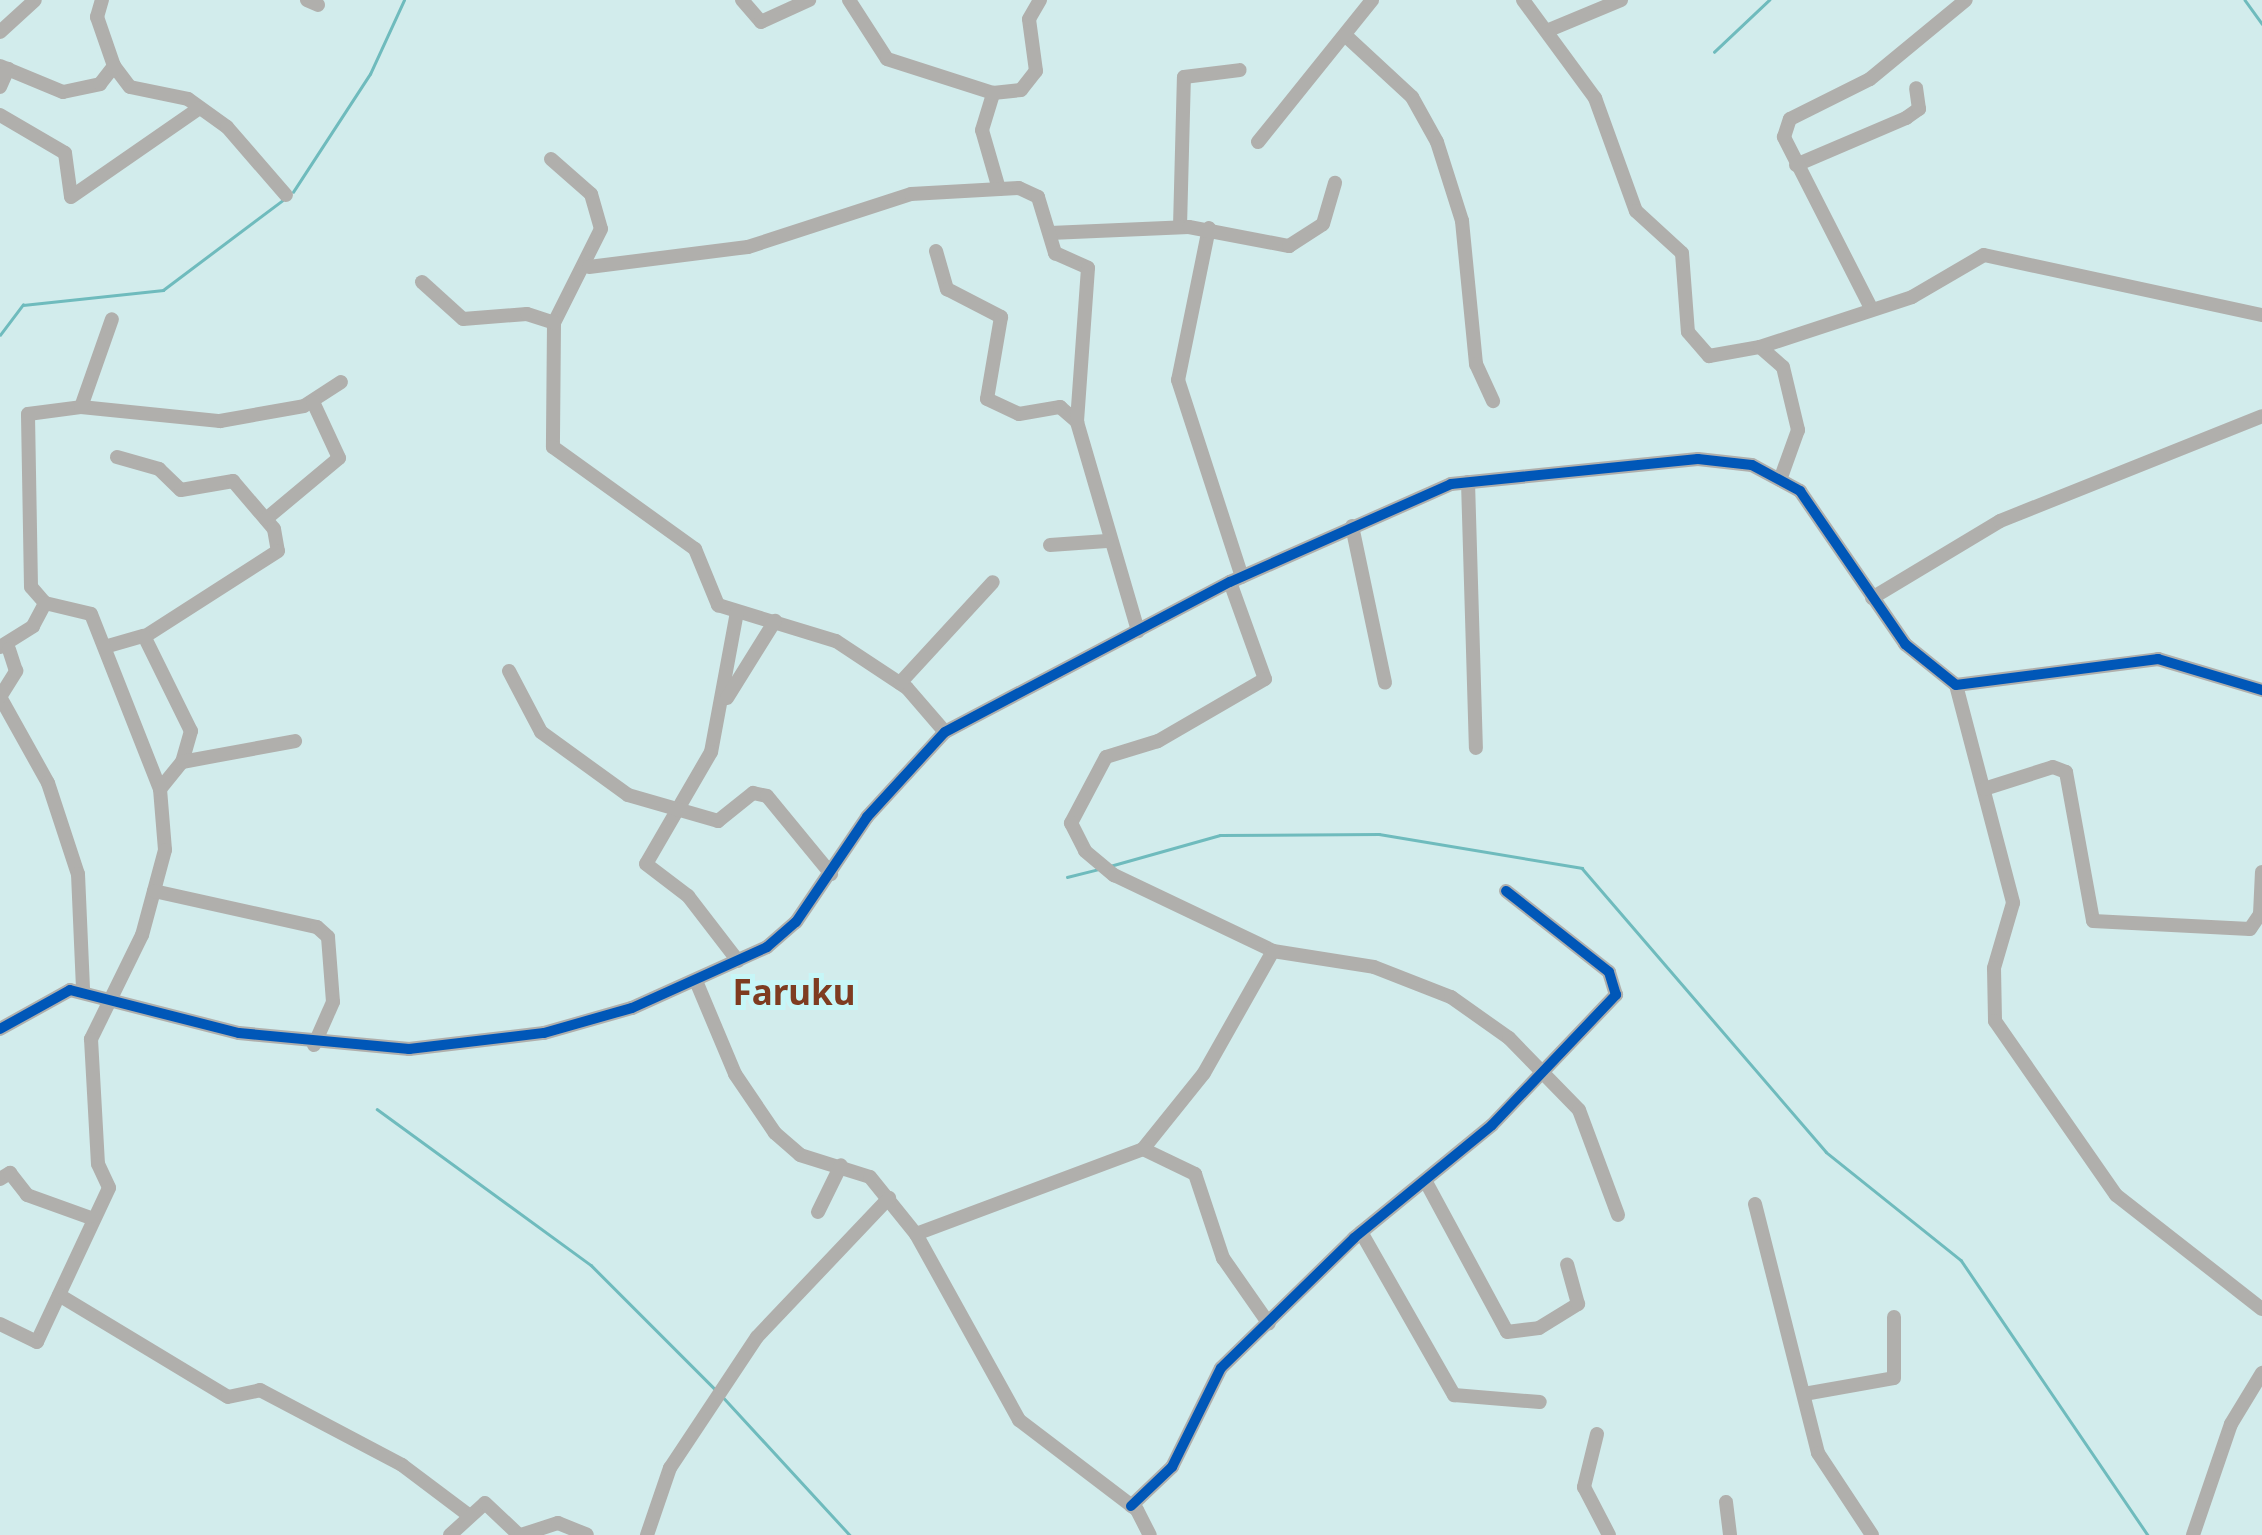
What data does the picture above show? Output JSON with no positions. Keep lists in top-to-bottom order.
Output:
{
  "districts": ["Faruku"]
}
